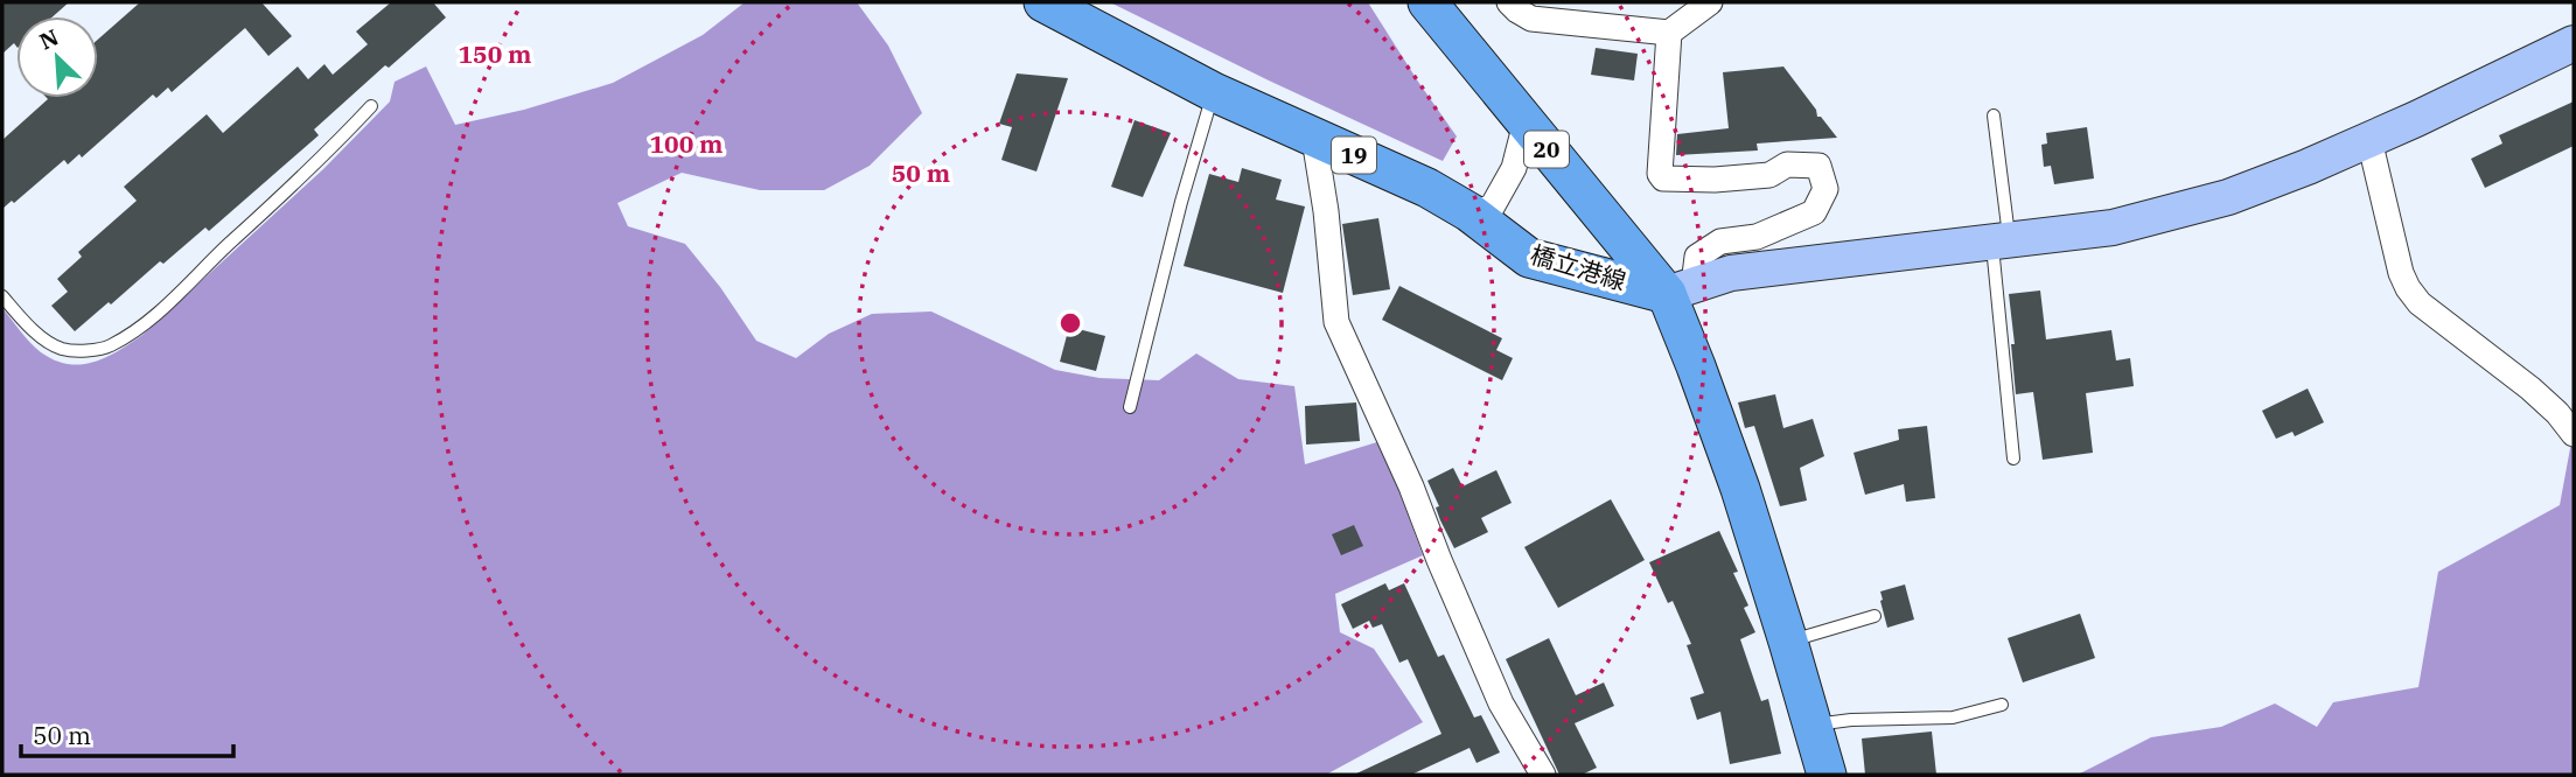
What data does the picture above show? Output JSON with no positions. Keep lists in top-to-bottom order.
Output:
{
  "streets": {
    "main road": ["20", "19", "橋立港線"]
  },
  "crossings": [
    ["20", "橋立港線"]
  ],
  "scale_bar": "50 m",
  "north": "top left",
  "rings": ["150 m", "100 m", "50 m"]
}
